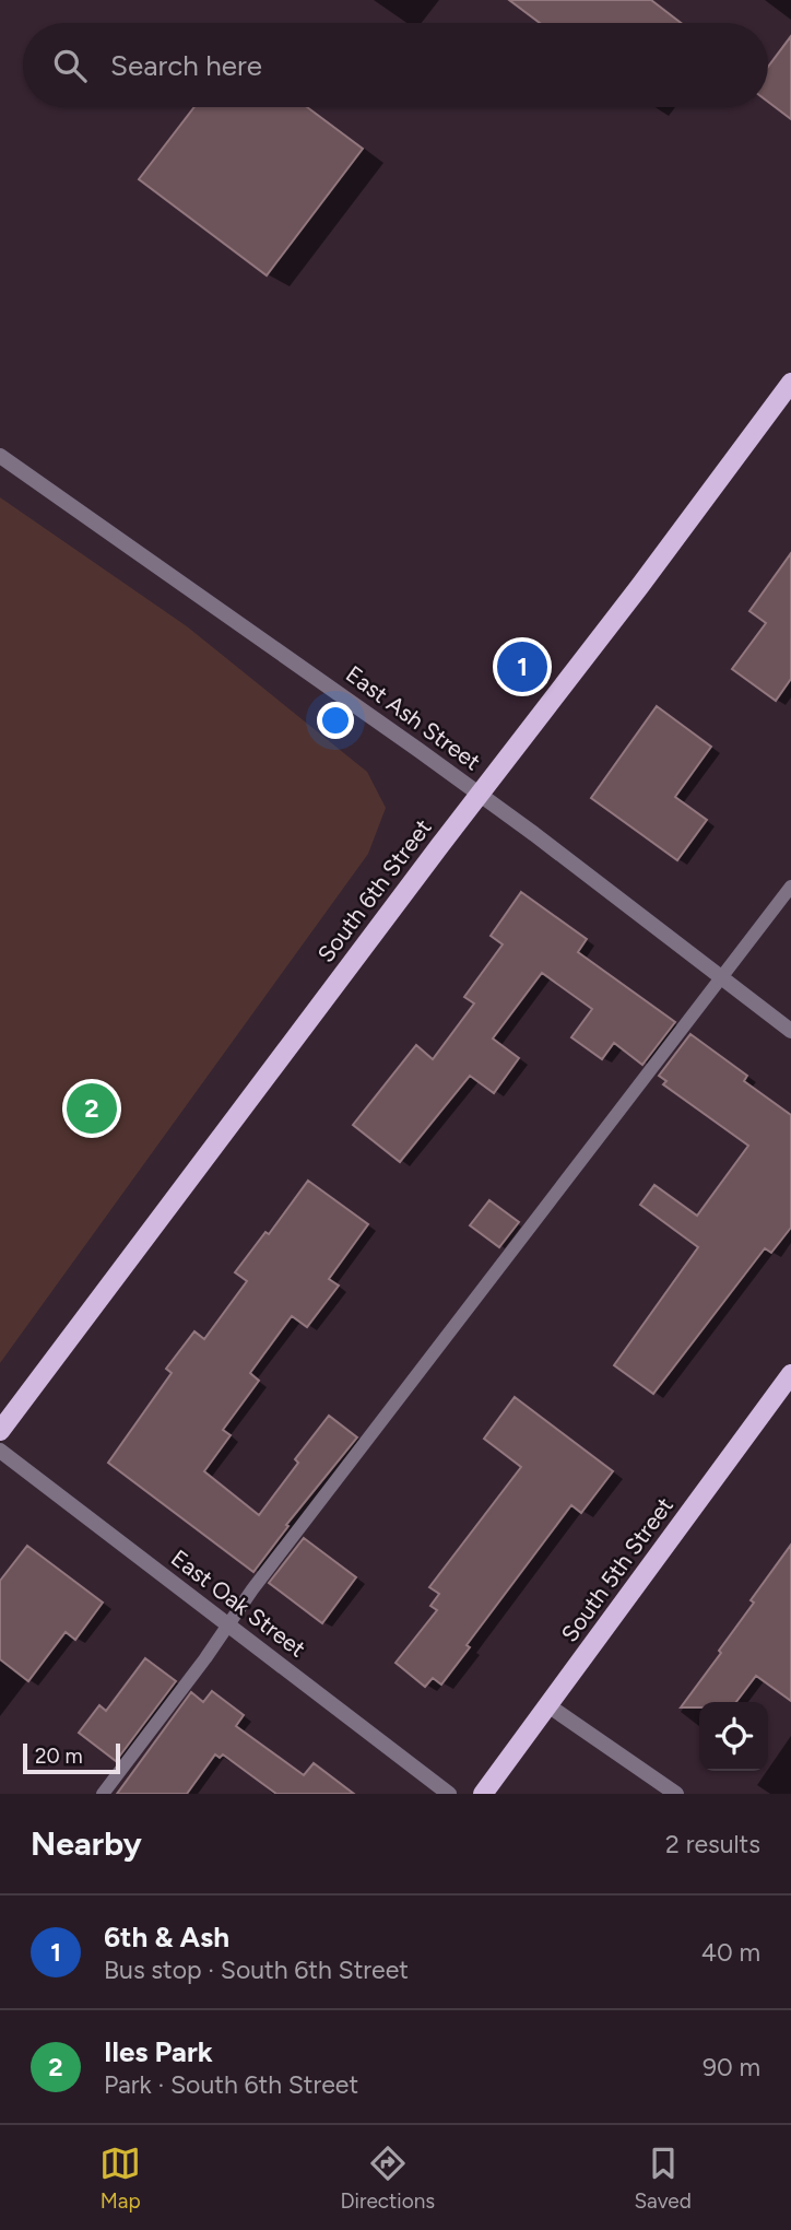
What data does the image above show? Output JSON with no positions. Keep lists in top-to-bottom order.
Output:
{
  "streets": {
    "main road": ["South 6th Street", "South 5th Street"],
    "street": ["East Ash Street", "East Oak Street"]
  },
  "crossings": [
    ["East Ash Street", "South 6th Street"]
  ],
  "scale_bar": "20 m",
  "page": {
    "search": "Search here",
    "pins": ["1", "2"],
    "scale": "20 m",
    "heading": ["Nearby", "2 results"],
    "list": [
      {
        "mark": "1",
        "name": "6th & Ash",
        "note": "Bus stop · South 6th Street",
        "value": "40 m"
      },
      {
        "mark": "2",
        "name": "Iles Park",
        "note": "Park · South 6th Street",
        "value": "90 m"
      }
    ],
    "nav": ["Map", "Directions", "Saved"]
  }
}
